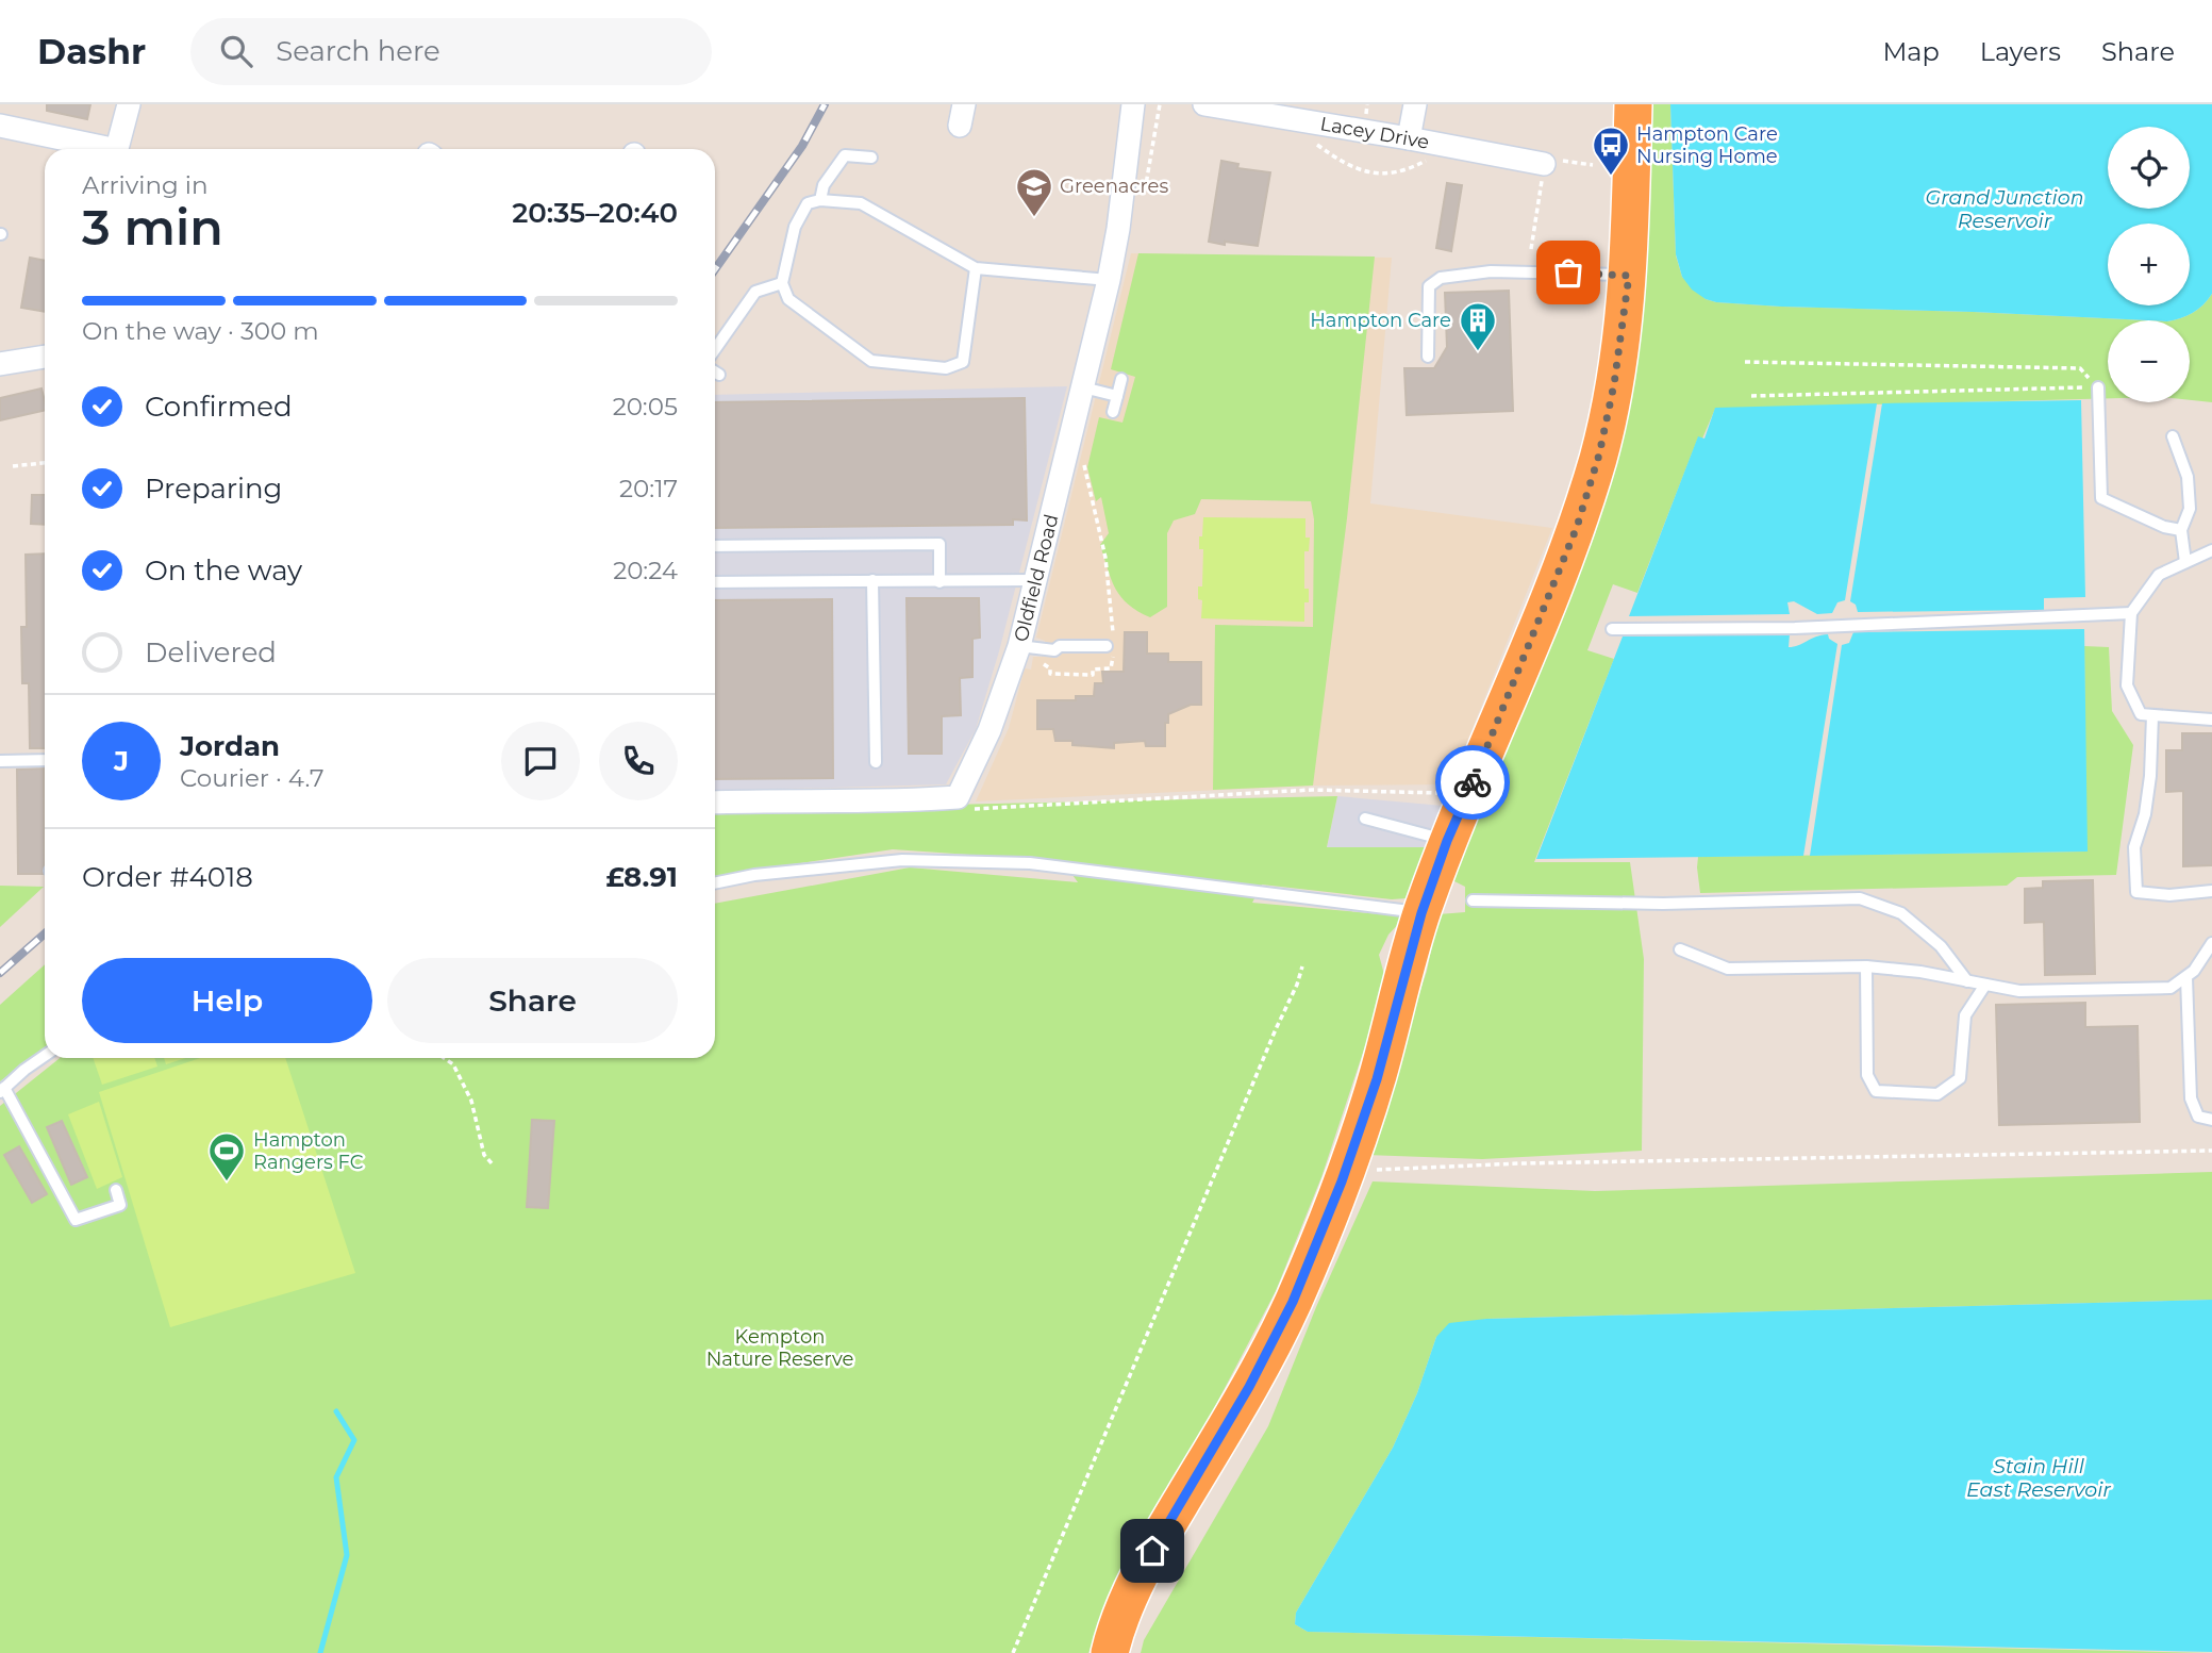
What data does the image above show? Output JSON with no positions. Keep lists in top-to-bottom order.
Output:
{
  "streets": {
    "street": ["Lacey Drive", "Oldfield Road"]
  },
  "water": ["Grand Junction Reservoir", "Stain Hill East Reservoir"],
  "parks": ["Kempton Nature Reserve"],
  "places": {
    "bus stop": ["Hampton Care Nursing Home"],
    "school or university": ["Greenacres"],
    "building": ["Hampton Care"],
    "sports": ["Hampton Rangers FC"]
  },
  "page": {
    "header": "Dashr",
    "search": "Search here",
    "nav": ["Map", "Layers", "Share"],
    "map_buttons": ["+", "−"],
    "heading": ["3 min", "Arriving in", "20:35–20:40"],
    "panel": [
      "Jordan",
      "Courier · 4.7",
      "Order #4018",
      "£8.91"
    ],
    "bar": "On the way · 300 m",
    "list": [
      ["Confirmed", "20:05"],
      ["Preparing", "20:17"],
      ["On the way", "20:24"],
      "Delivered"
    ],
    "round": "J",
    "buttons": ["Help", "Share"]
  }
}
